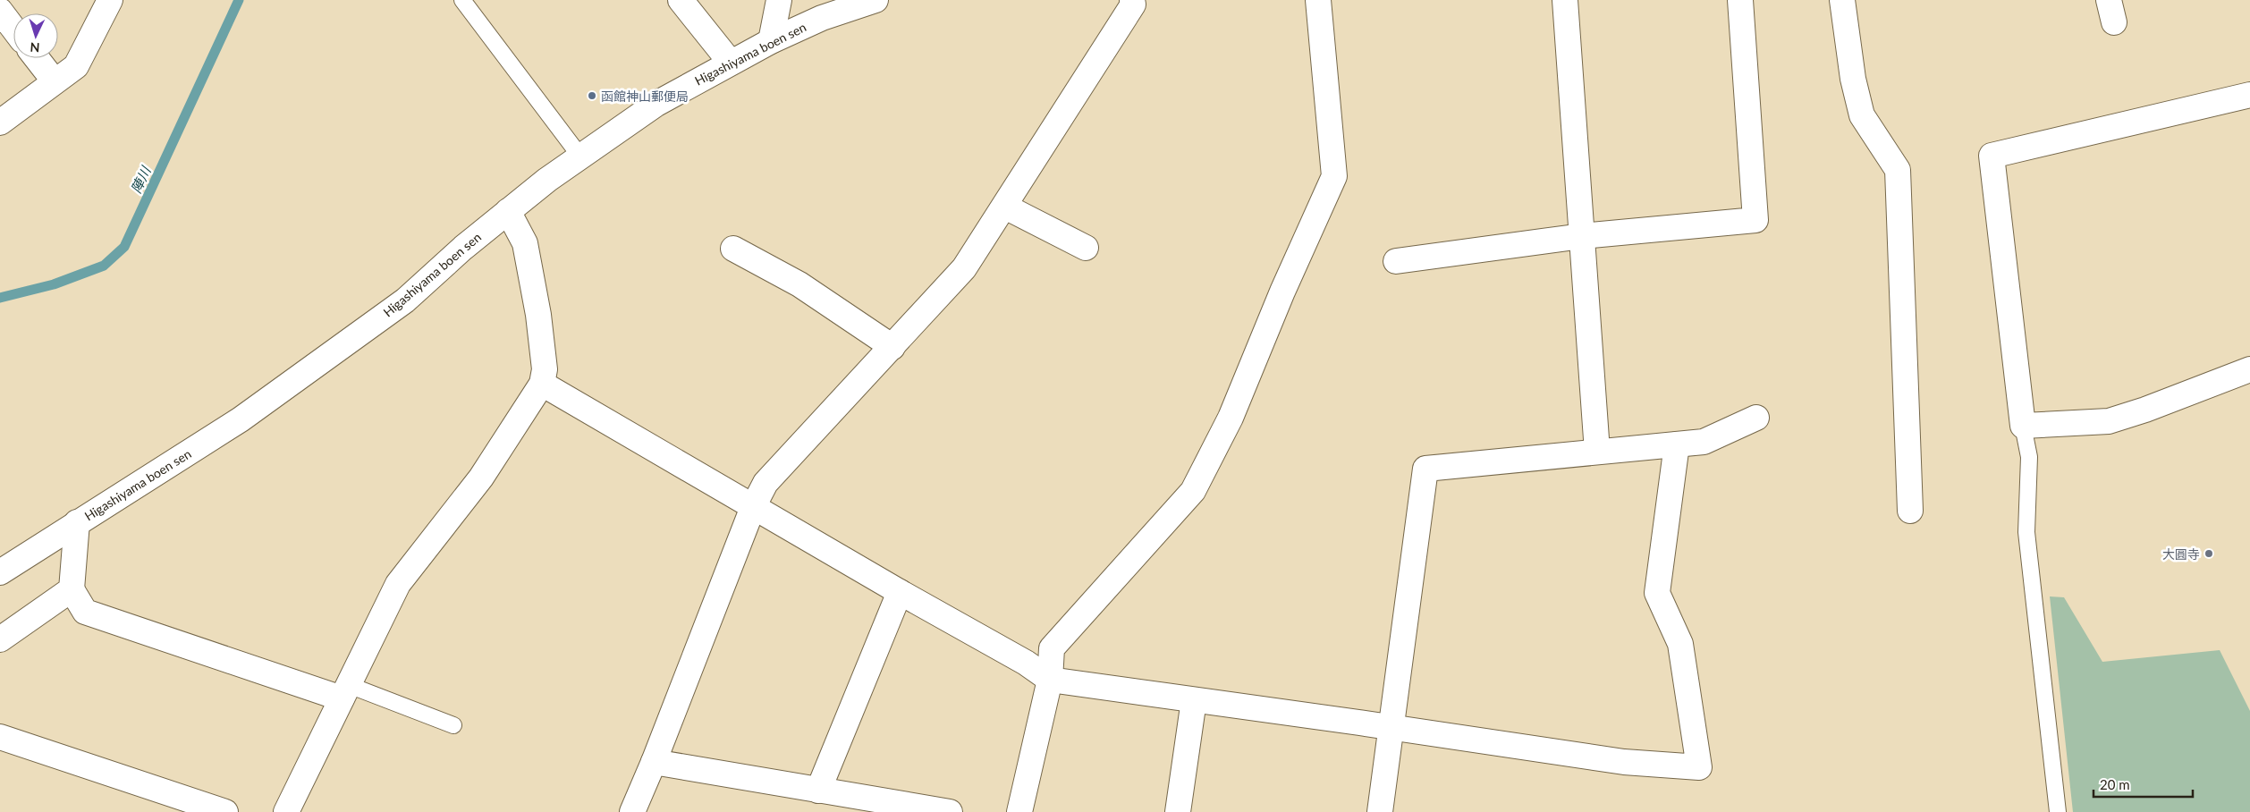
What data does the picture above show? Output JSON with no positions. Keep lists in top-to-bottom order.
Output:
{
  "streets": {
    "street": ["Higashiyama boen sen"]
  },
  "water": ["陣川"],
  "places": ["函館神山郵便局", "大圓寺"],
  "scale_bar": "20 m",
  "north": "bottom"
}
